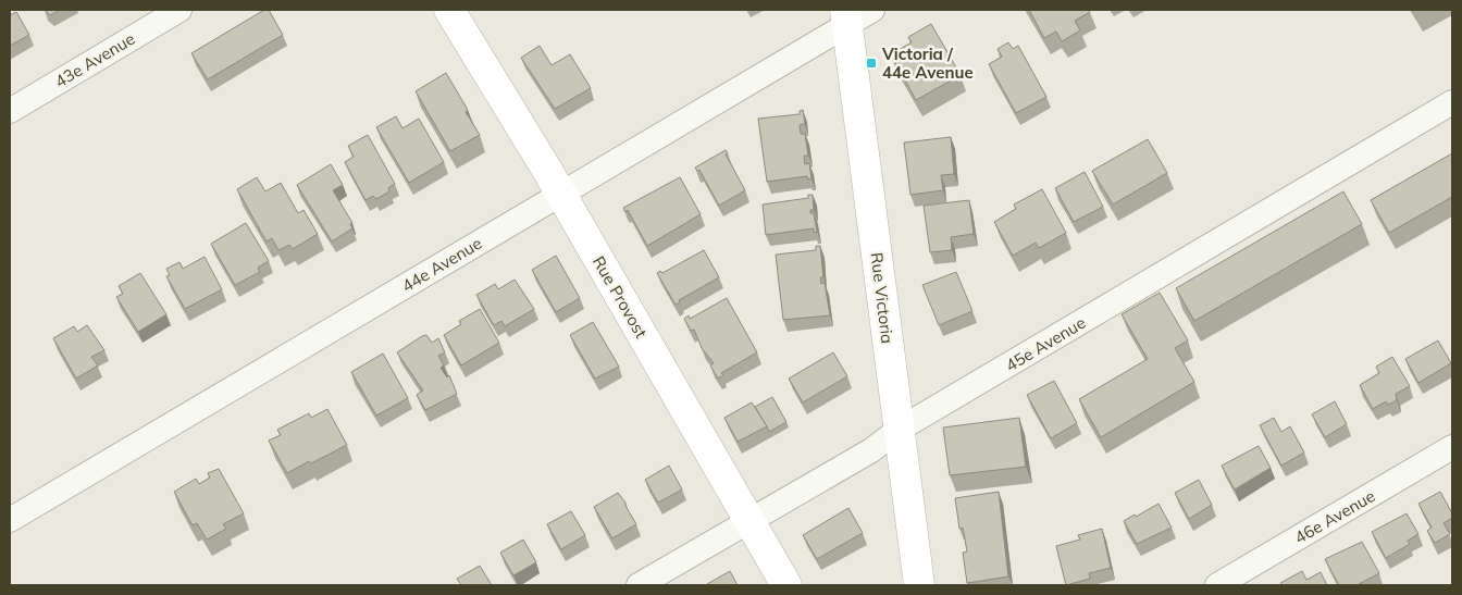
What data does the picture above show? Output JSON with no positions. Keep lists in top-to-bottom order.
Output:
{
  "streets": {
    "street": [
      "43e Avenue",
      "44e Avenue",
      "Rue Provost",
      "Rue Victoria",
      "45e Avenue",
      "46e Avenue"
    ]
  },
  "crossings": [
    ["44e Avenue", "Rue Provost"],
    ["44e Avenue", "Rue Victoria"],
    ["Rue Provost", "45e Avenue"],
    ["Rue Victoria", "45e Avenue"]
  ],
  "places": {
    "transit": ["Victoria / 44e Avenue"]
  }
}
